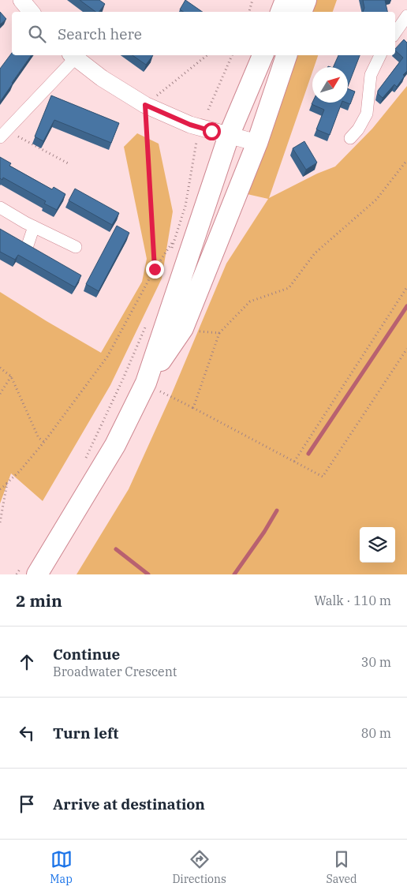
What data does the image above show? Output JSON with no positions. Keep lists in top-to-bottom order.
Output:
{
  "north": "top right",
  "page": {
    "search": "Search here",
    "heading": ["2 min", "Walk · 110 m"],
    "list": [
      ["Continue", "Broadwater Crescent", "30 m"],
      ["Turn left", "80 m"],
      "Arrive at destination"
    ],
    "nav": ["Map", "Directions", "Saved"]
  }
}
